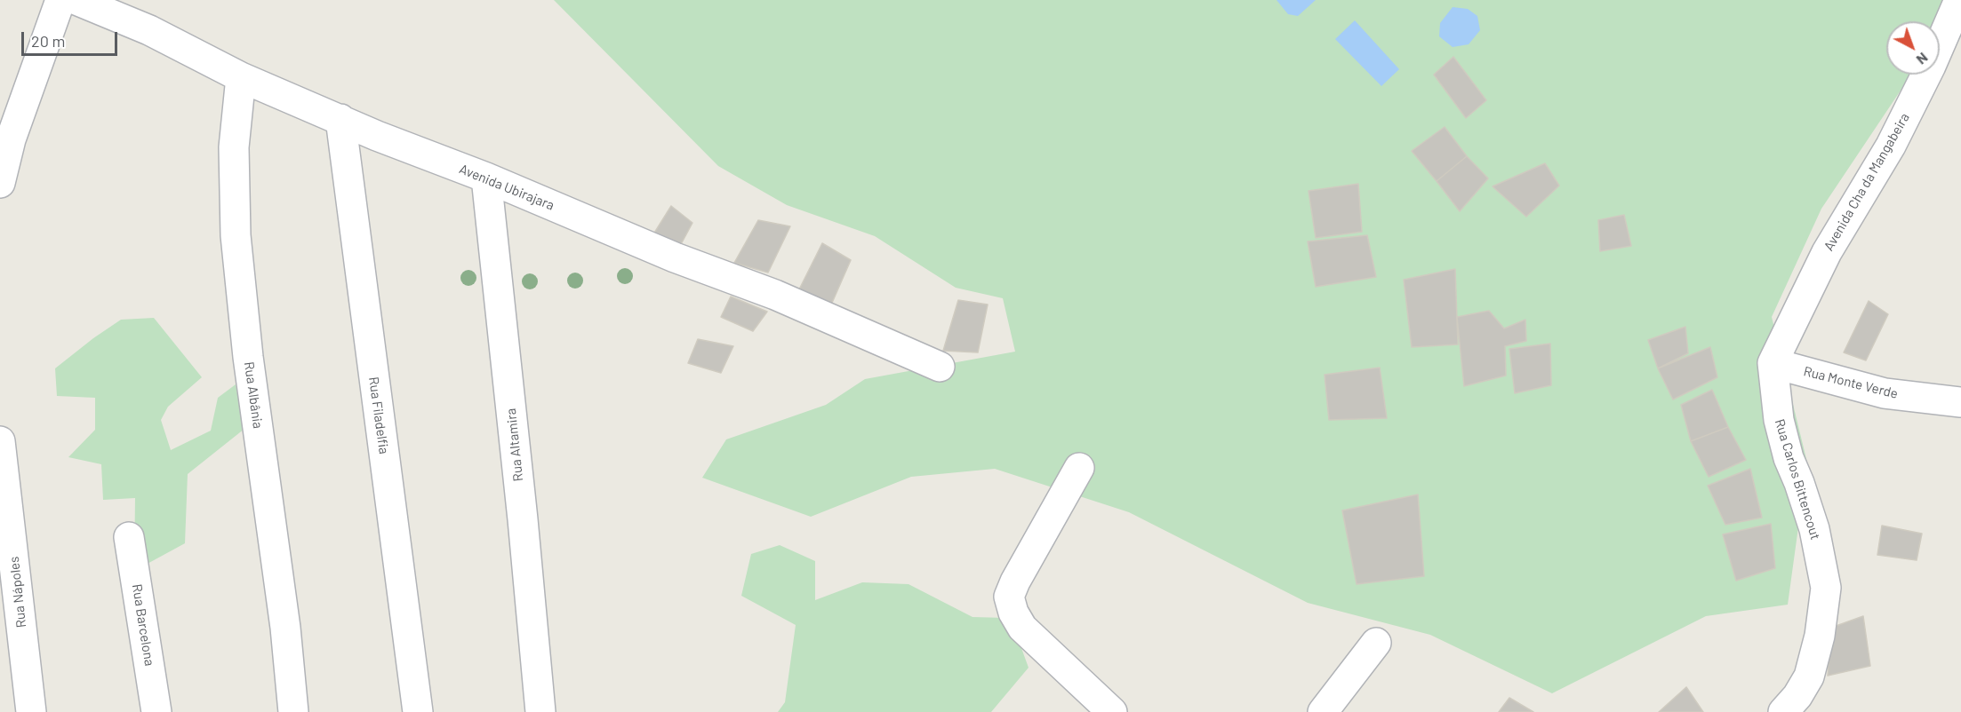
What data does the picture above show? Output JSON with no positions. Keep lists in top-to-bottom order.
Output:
{
  "streets": {
    "street": [
      "Avenida Cha da Mangabeira",
      "Avenida Ubirajara",
      "Rua Monte Verde",
      "Rua Albânia",
      "Rua Filadelfia",
      "Rua Altamira",
      "Rua Carlos Bittencout",
      "Rua Nápoles",
      "Rua Barcelona"
    ]
  },
  "crossings": [
    ["Avenida Cha da Mangabeira", "Rua Monte Verde"],
    ["Avenida Cha da Mangabeira", "Rua Carlos Bittencout"],
    ["Avenida Ubirajara", "Rua Albânia"],
    ["Avenida Ubirajara", "Rua Filadelfia"],
    ["Avenida Ubirajara", "Rua Altamira"],
    ["Rua Monte Verde", "Rua Carlos Bittencout"]
  ],
  "scale_bar": "20 m",
  "north": "bottom right"
}
